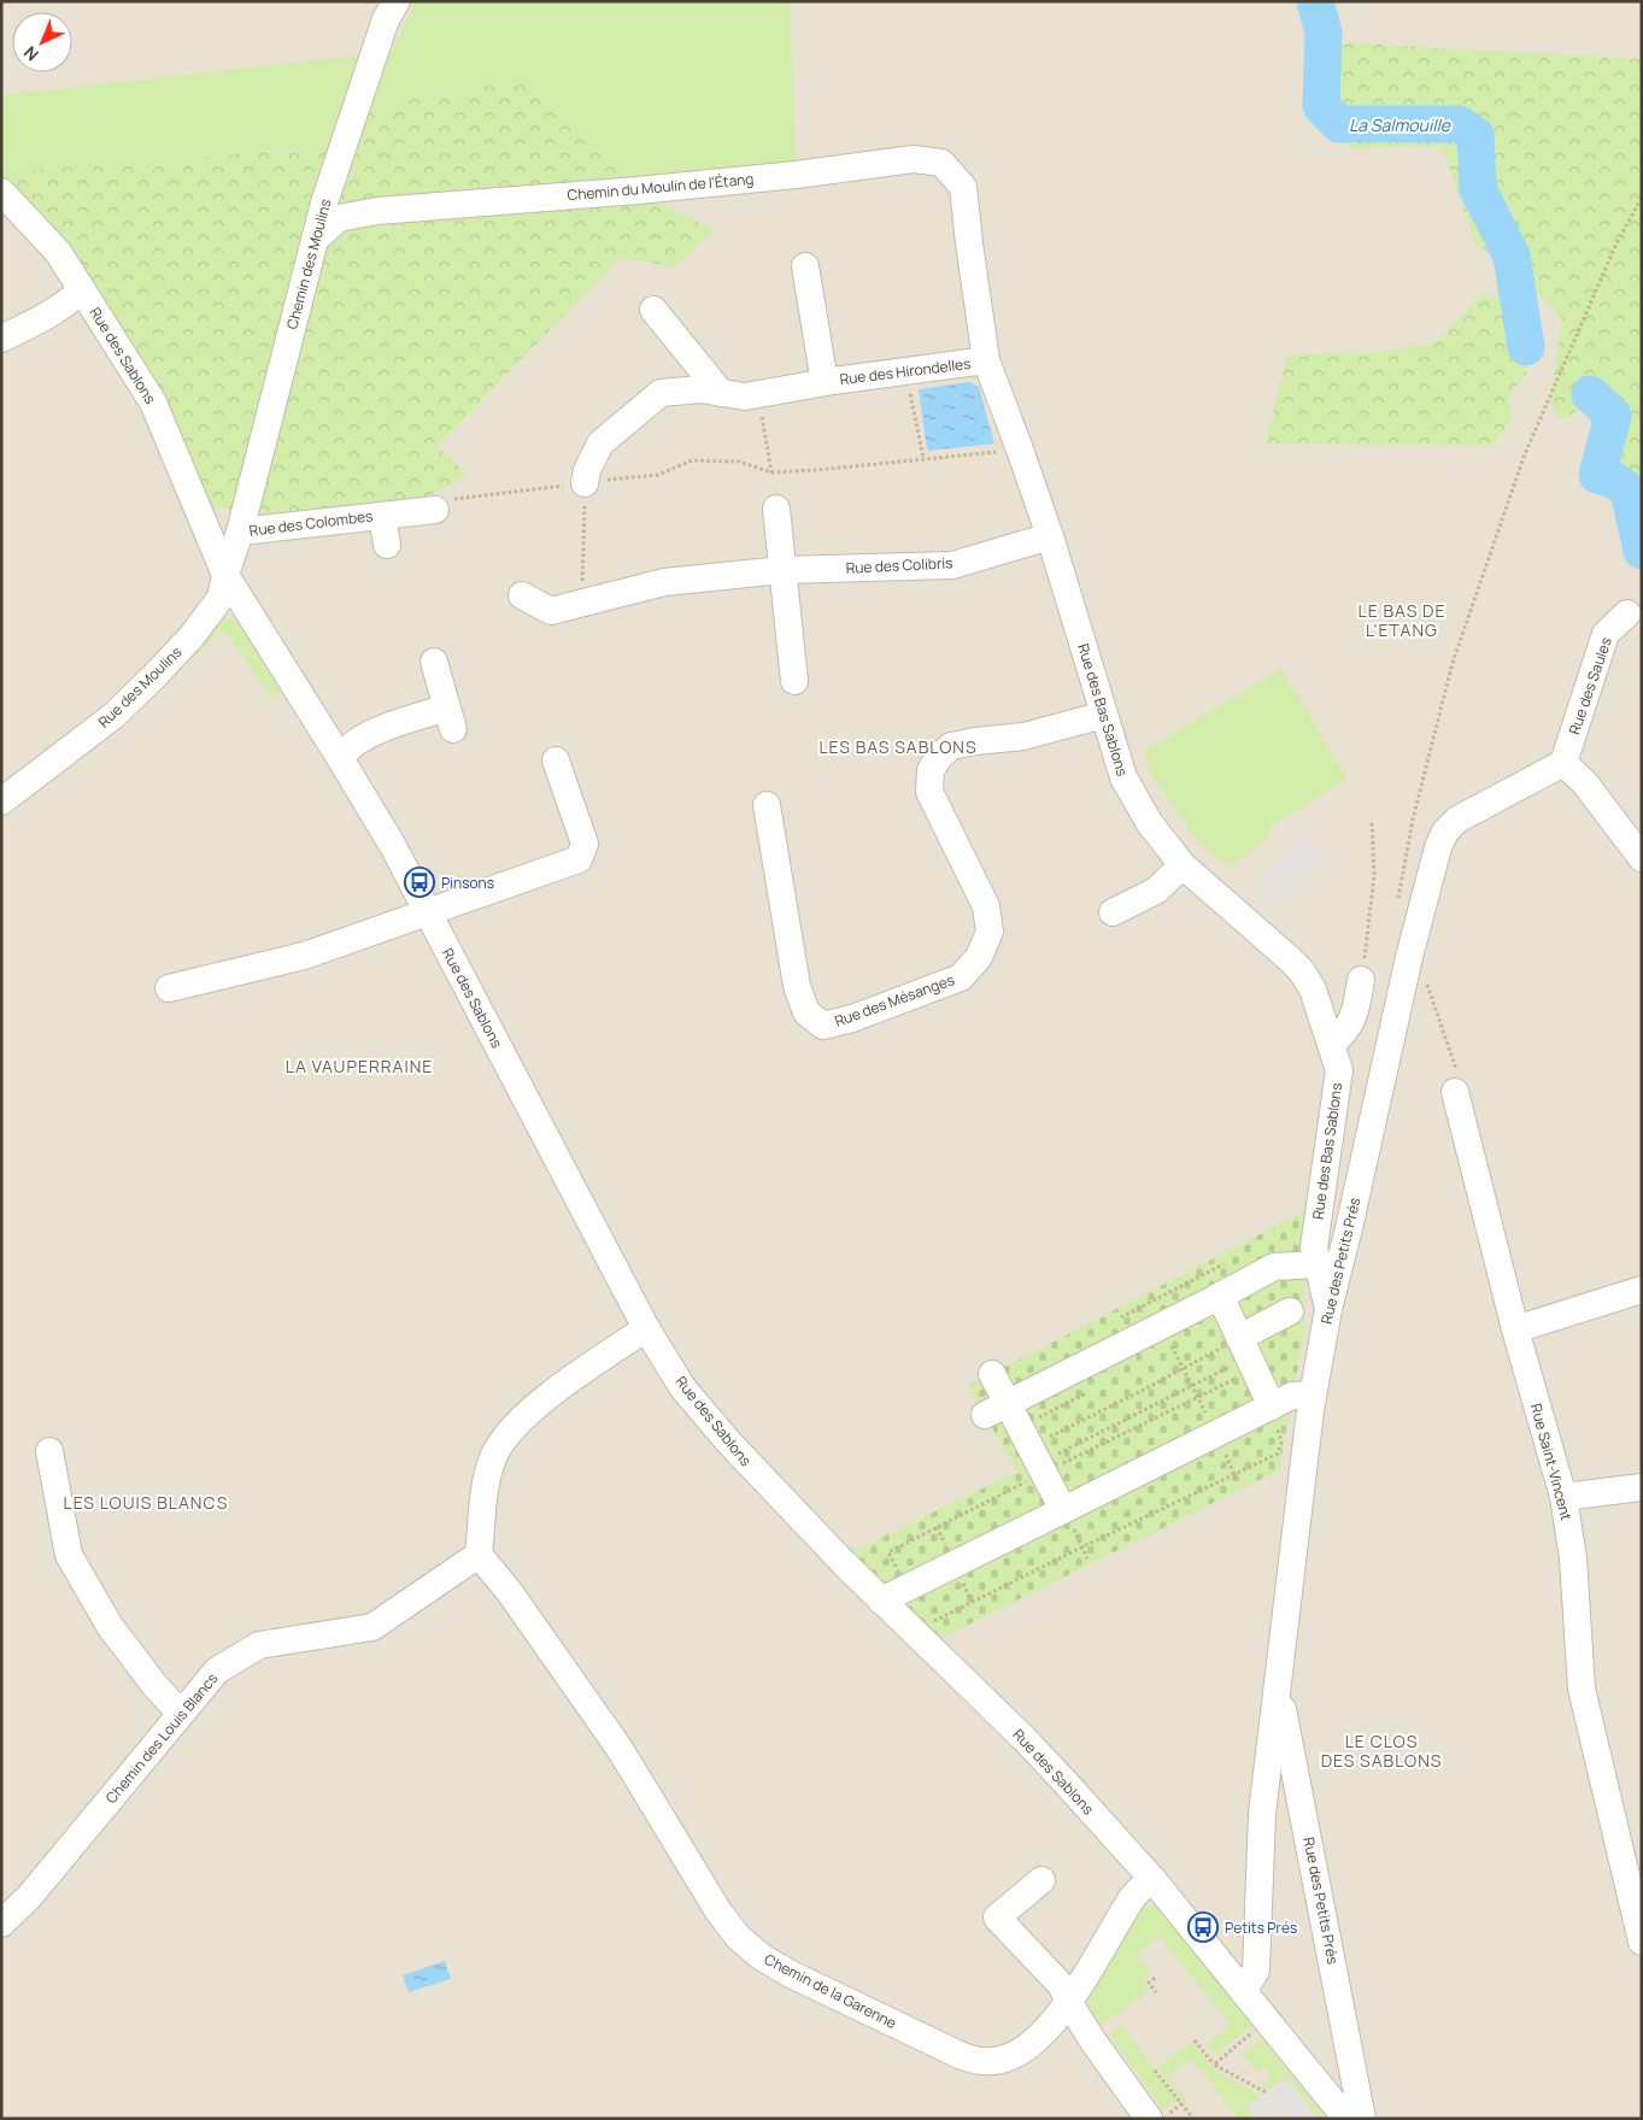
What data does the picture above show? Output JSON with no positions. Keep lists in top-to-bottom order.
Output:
{
  "streets": {
    "street": [
      "Chemin du Moulin de l'Étang",
      "Chemin des Moulins",
      "Rue des Sablons",
      "Rue des Hirondelles",
      "Rue des Colombes",
      "Rue des Colibris",
      "Rue des Saules",
      "Rue des Moulins",
      "Rue des Bas Sablons",
      "Rue des Mésanges",
      "Rue des Petits Prés",
      "Rue Saint-Vincent",
      "Chemin des Louis Blancs",
      "Chemin de la Garenne"
    ]
  },
  "crossings": [
    ["Chemin du Moulin de l'Étang", "Chemin des Moulins"],
    ["Chemin du Moulin de l'Étang", "Rue des Bas Sablons"],
    ["Chemin des Moulins", "Rue des Colombes"],
    ["Rue des Sablons", "Rue des Moulins"],
    ["Rue des Sablons", "Rue des Petits Prés"],
    ["Rue des Sablons", "Chemin de la Garenne"],
    ["Rue des Hirondelles", "Rue des Bas Sablons"],
    ["Rue des Colibris", "Rue des Bas Sablons"],
    ["Rue des Saules", "Rue des Petits Prés"],
    ["Rue des Bas Sablons", "Rue des Mésanges"],
    ["Rue des Bas Sablons", "Rue des Petits Prés"],
    ["Chemin des Louis Blancs", "Chemin de la Garenne"]
  ],
  "districts": [
    "LE BAS DE L'ETANG",
    "LES BAS SABLONS",
    "LA VAUPERRAINE",
    "LES LOUIS BLANCS",
    "LE CLOS DES SABLONS"
  ],
  "water": ["La Salmouille"],
  "places": {
    "bus stop": ["Pinsons", "Petits Prés"]
  },
  "north": "bottom left"
}
